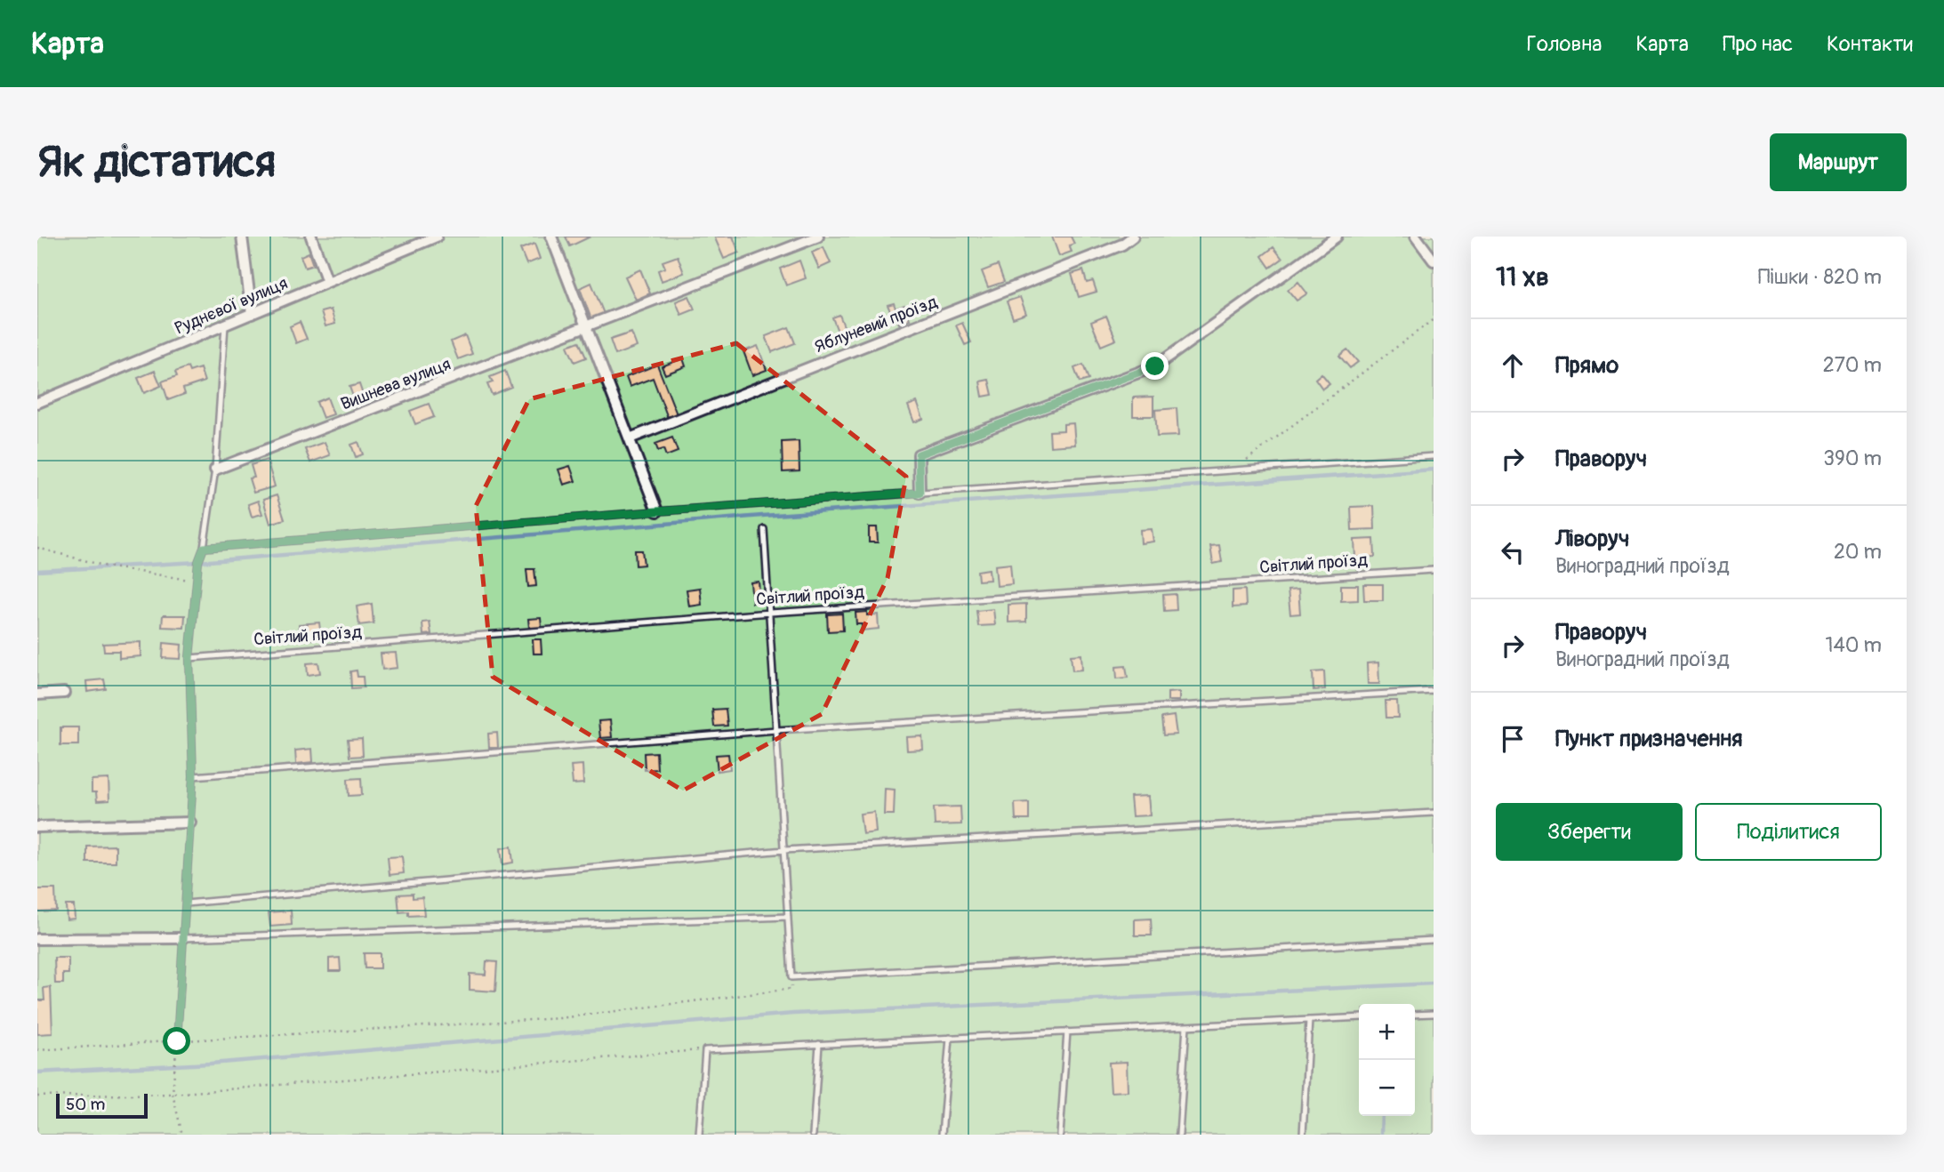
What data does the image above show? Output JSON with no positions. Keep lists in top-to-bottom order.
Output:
{
  "streets": {
    "street": ["Руднєвої вулиця", "Яблуневий проїзд", "Вишнева вулиця"],
    "lane": ["Світлий проїзд"]
  },
  "scale_bar": "50 m",
  "page": {
    "header": "Карта",
    "nav": [
      "Головна",
      "Карта",
      "Про нас",
      "Контакти"
    ],
    "buttons": [
      "Маршрут",
      ["Зберегти", "Поділитися"]
    ],
    "title": "Як дістатися",
    "heading": ["11 хв", "Пішки · 820 m"],
    "list": [
      ["Прямо", "270 m"],
      ["Праворуч", "390 m"],
      ["Ліворуч", "Виноградний проїзд", "20 m"],
      ["Праворуч", "Виноградний проїзд", "140 m"],
      "Пункт призначення"
    ],
    "map_buttons": ["+", "−"],
    "scale": "50 m"
  }
}
